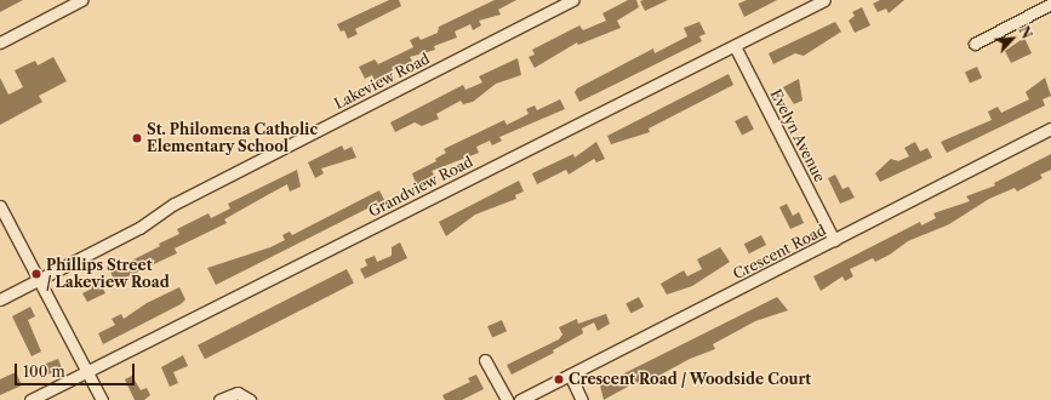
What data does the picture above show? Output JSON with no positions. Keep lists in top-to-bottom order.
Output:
{
  "streets": {
    "street": [
      "Lakeview Road",
      "Evelyn Avenue",
      "Grandview Road",
      "Crescent Road"
    ]
  },
  "crossings": [
    ["Evelyn Avenue", "Grandview Road"],
    ["Evelyn Avenue", "Crescent Road"]
  ],
  "places": ["St. Philomena Catholic Elementary School", "Phillips Street / Lakeview Road", "Crescent Road / Woodside Court"],
  "scale_bar": "100 m",
  "north": "top right"
}
